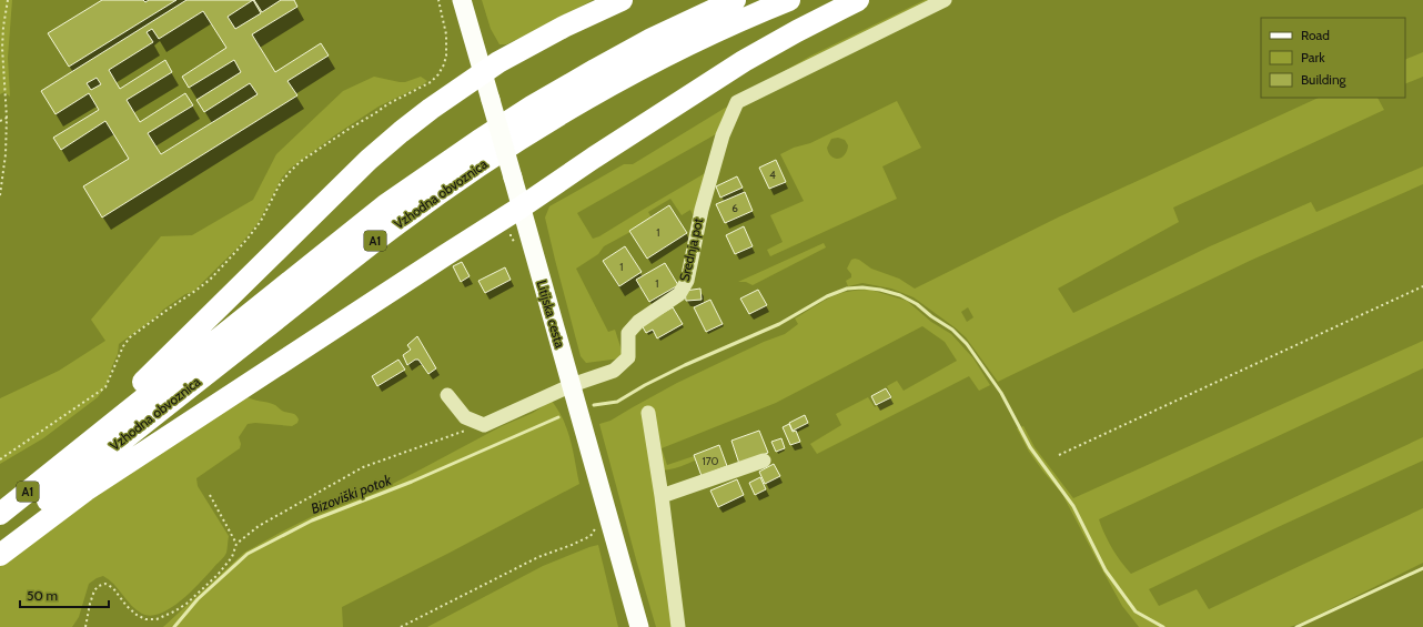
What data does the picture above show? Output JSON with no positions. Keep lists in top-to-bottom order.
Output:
{
  "streets": {
    "highway": ["Vzhodna obvoznica", "A1"],
    "main road": ["Litijska cesta"],
    "street": ["Srednja pot"]
  },
  "crossings": [
    ["Srednja pot", "Litijska cesta"]
  ],
  "water": ["Bizoviški potok"],
  "house_numbers": [
    "4",
    "6",
    "1",
    "1",
    "1",
    "170"
  ],
  "legend": ["Road", "Park", "Building"],
  "scale_bar": "50 m"
}
